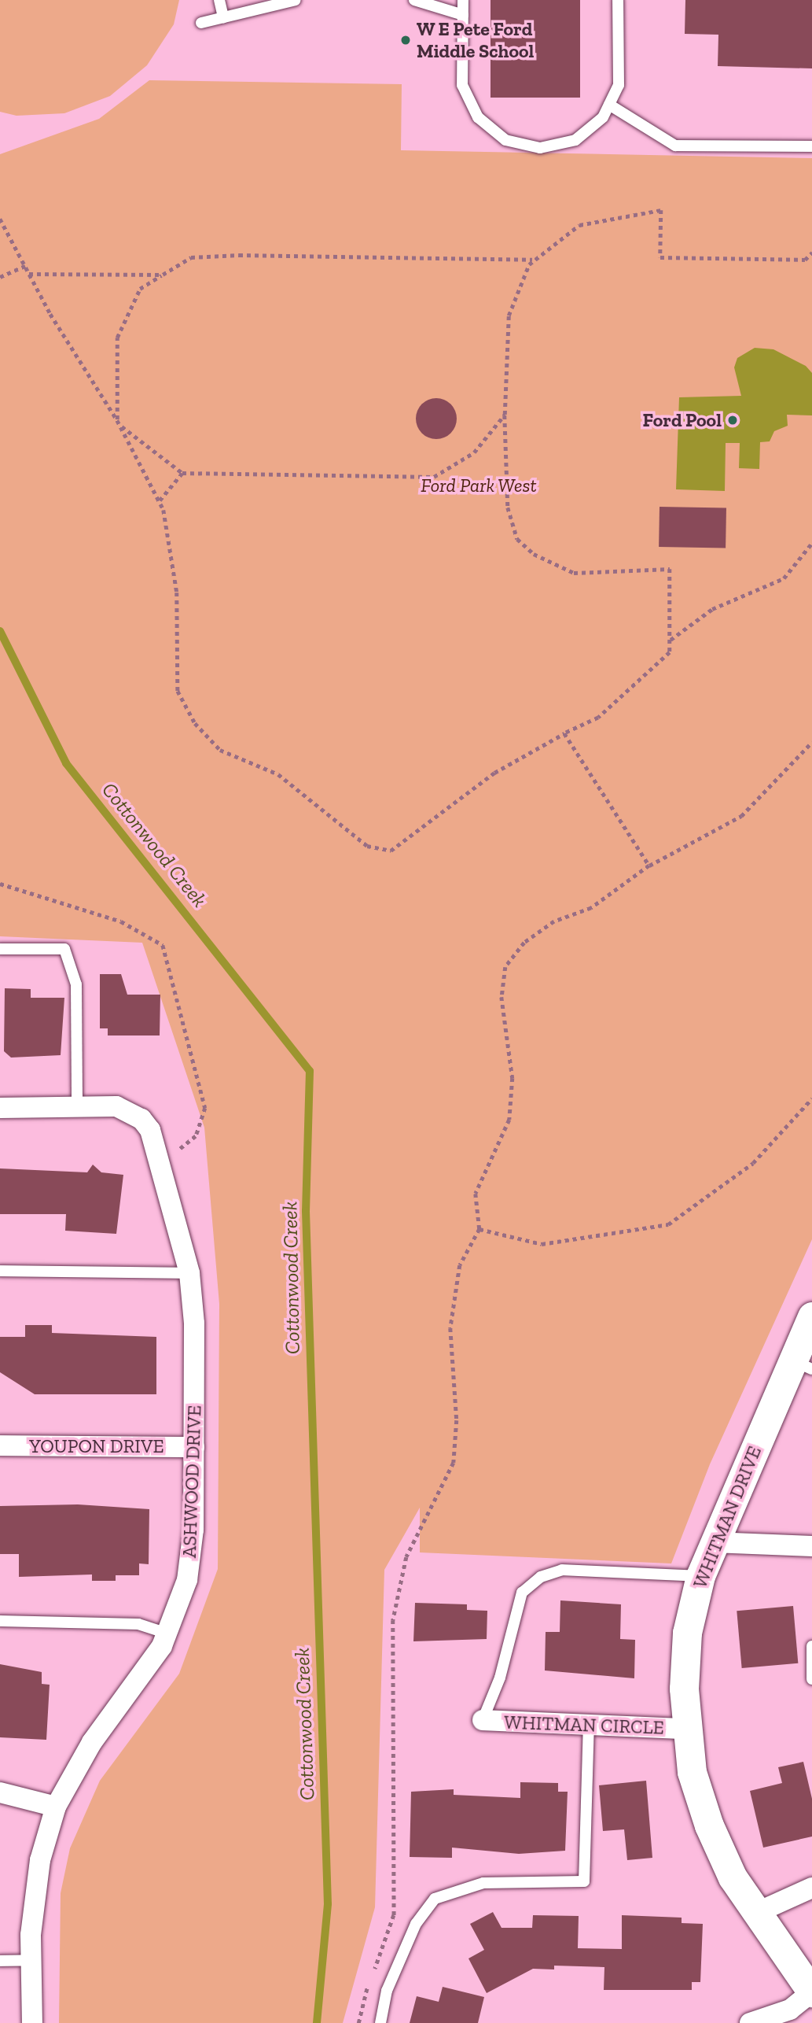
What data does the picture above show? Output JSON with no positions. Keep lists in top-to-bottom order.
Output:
{
  "streets": {
    "street": [
      "YOUPON DRIVE",
      "ASHWOOD DRIVE",
      "WHITMAN DRIVE",
      "WHITMAN CIRCLE"
    ]
  },
  "crossings": [
    ["YOUPON DRIVE", "ASHWOOD DRIVE"],
    ["WHITMAN DRIVE", "WHITMAN CIRCLE"]
  ],
  "water": ["Cottonwood Creek"],
  "parks": ["Ford Park West"],
  "places": ["W E Pete Ford Middle School", "Ford Pool"]
}
